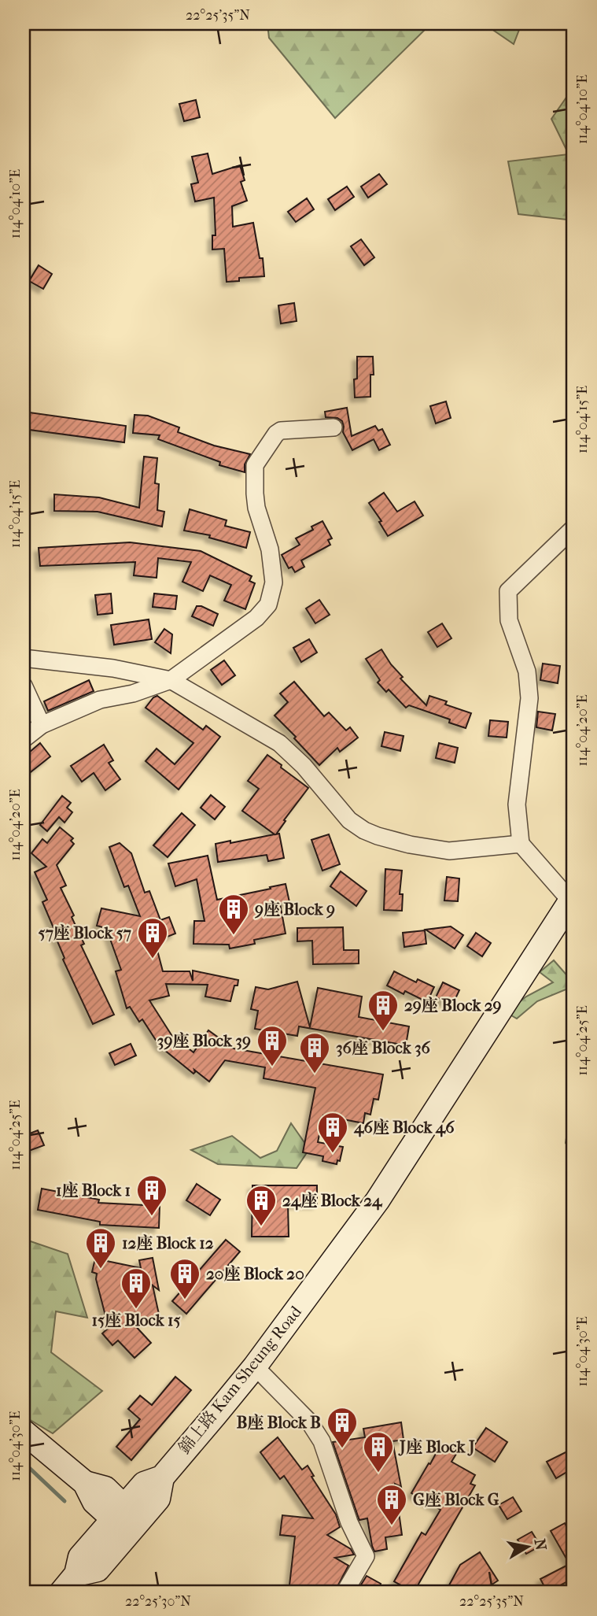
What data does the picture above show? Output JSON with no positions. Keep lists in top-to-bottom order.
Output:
{
  "streets": {
    "main road": ["錦上路 Kam Sheung Road"]
  },
  "places": {
    "building": [
      "9座 Block 9",
      "57座 Block 57",
      "29座 Block 29",
      "39座 Block 39",
      "36座 Block 36",
      "46座 Block 46",
      "1座 Block 1",
      "24座 Block 24",
      "12座 Block 12",
      "20座 Block 20",
      "15座 Block 15",
      "B座 Block B",
      "J座 Block J",
      "G座 Block G"
    ]
  },
  "north": "right",
  "coordinates": [
    "22°25'35\"N",
    "114°04'10\"E",
    "114°04'15\"E",
    "114°04'20\"E",
    "114°04'25\"E",
    "114°04'30\"E",
    "22°25'30\"N"
  ]
}
